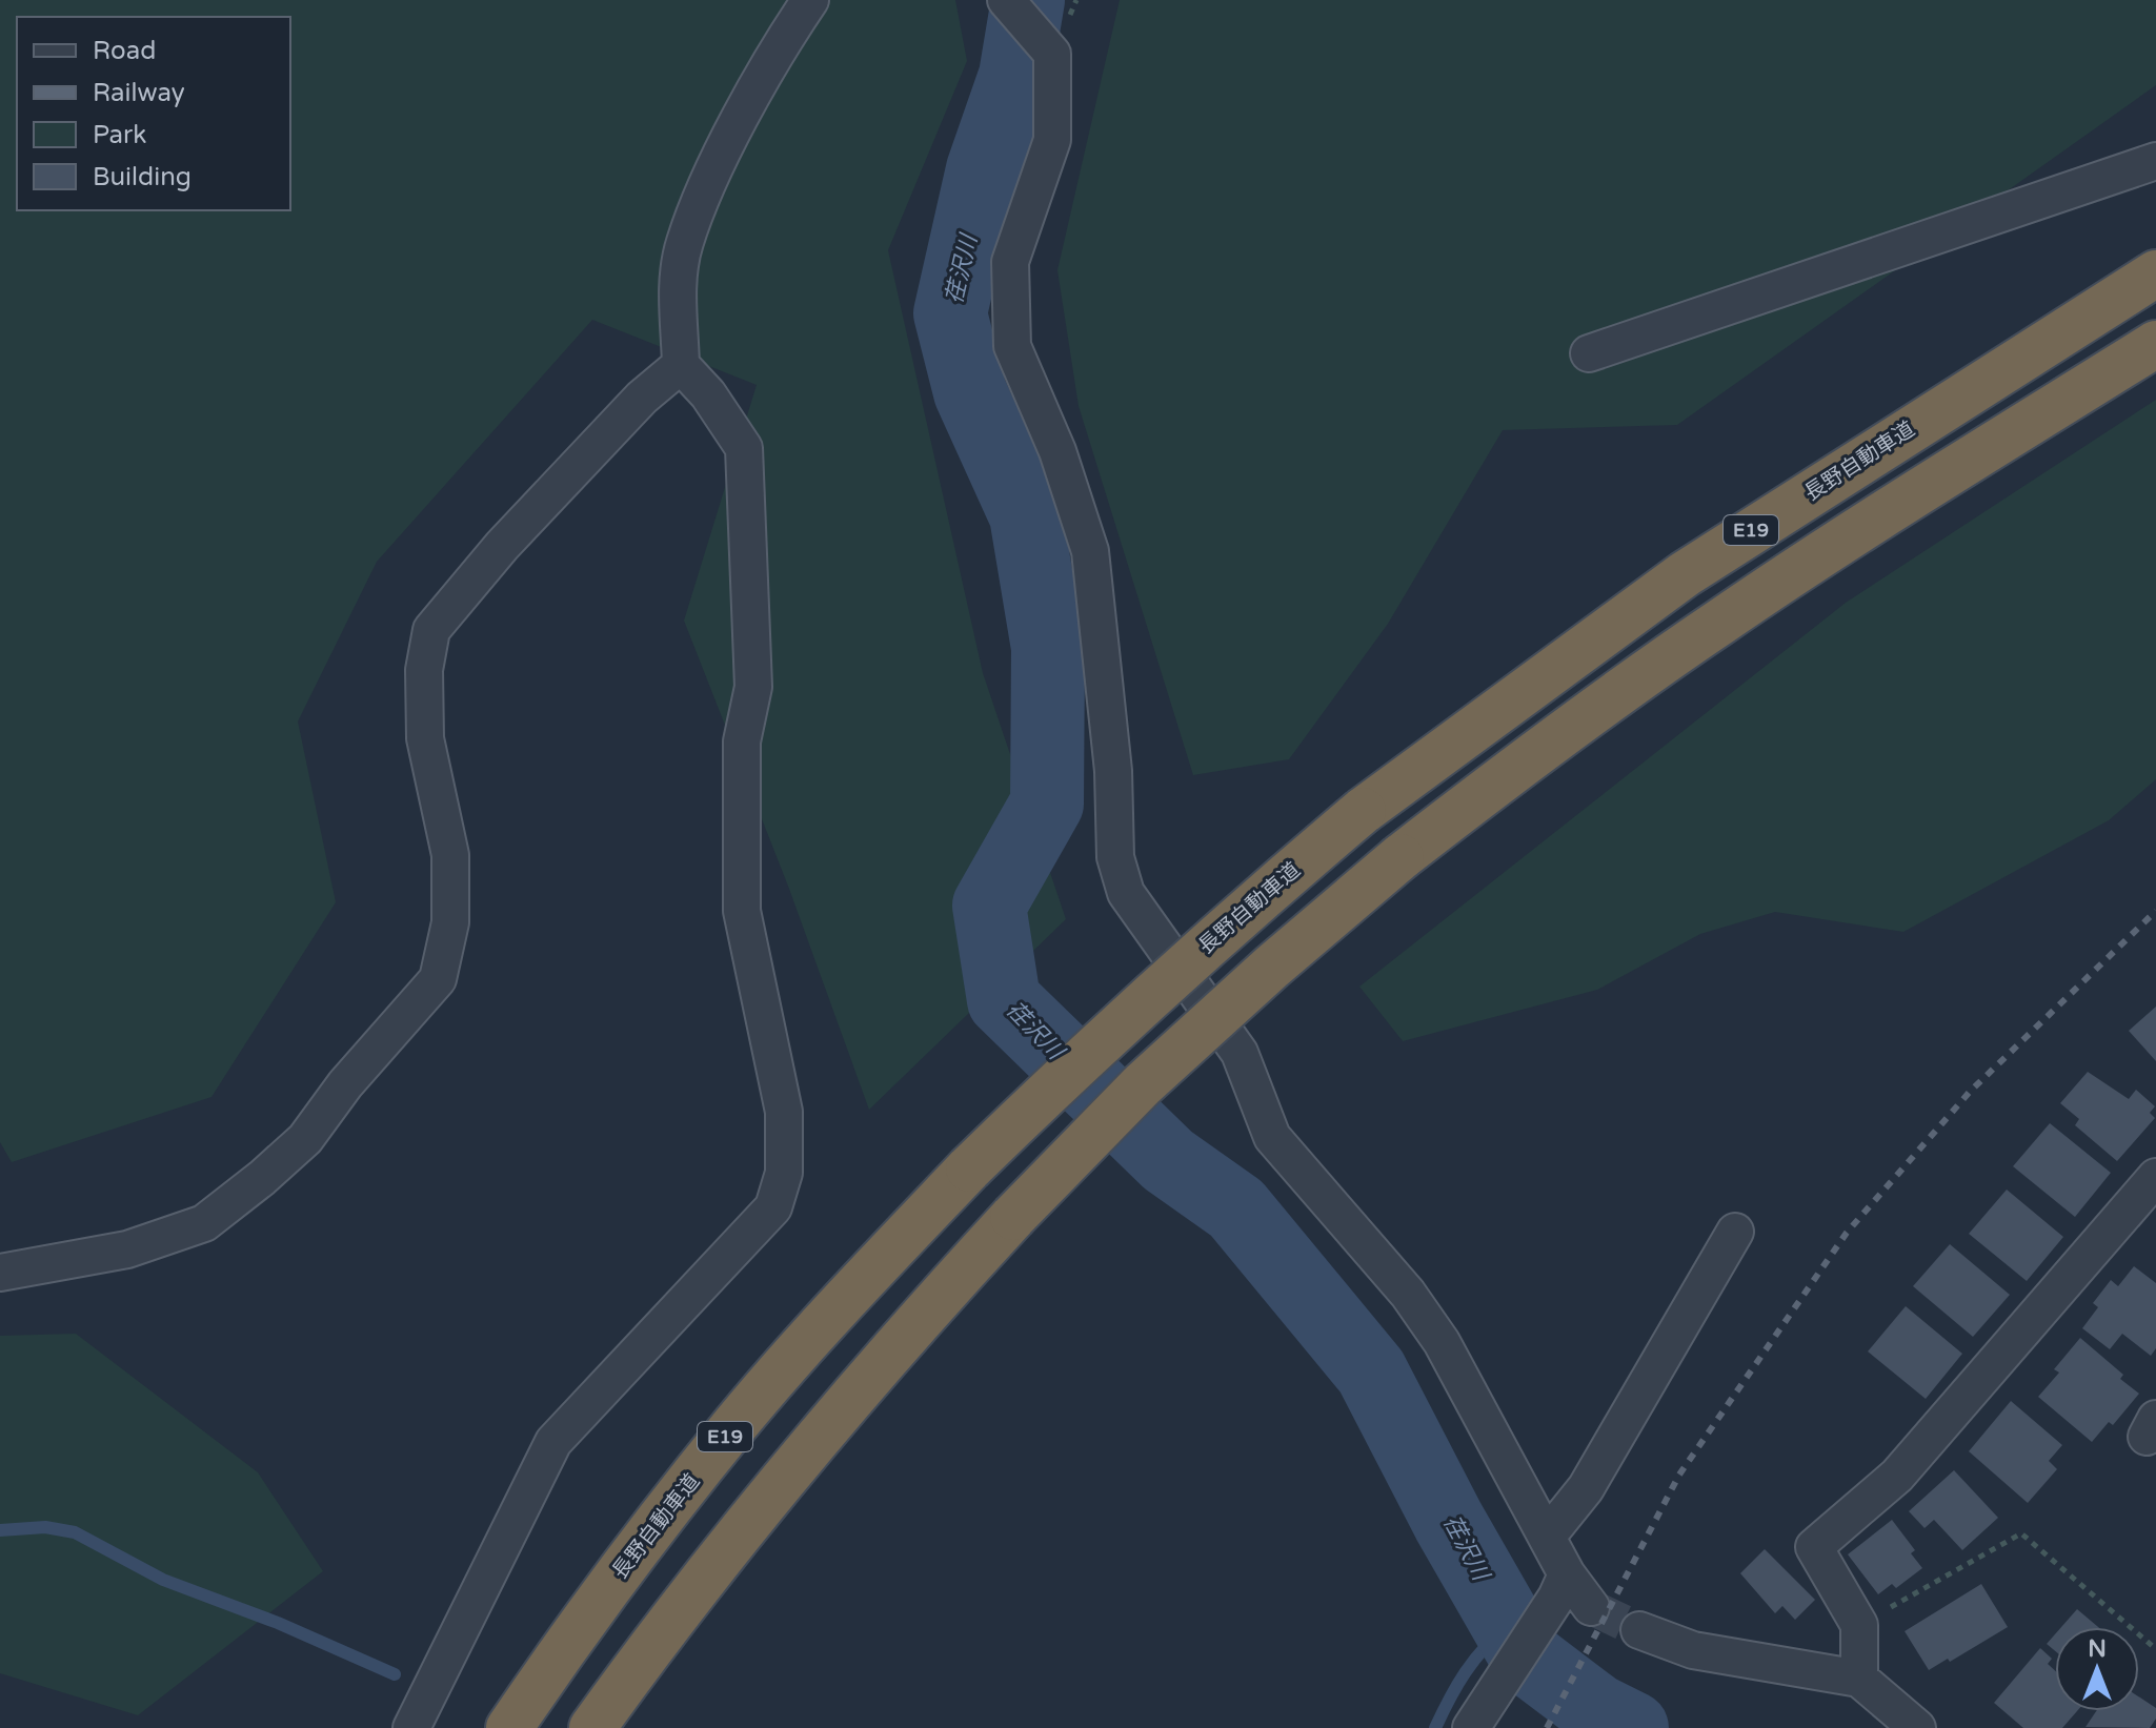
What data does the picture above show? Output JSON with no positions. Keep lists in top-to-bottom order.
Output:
{
  "streets": {
    "highway": ["長野自動車道", "E19"]
  },
  "water": ["荏沢川"],
  "legend": [
    "Road",
    "Railway",
    "Park",
    "Building"
  ],
  "north": "top"
}
